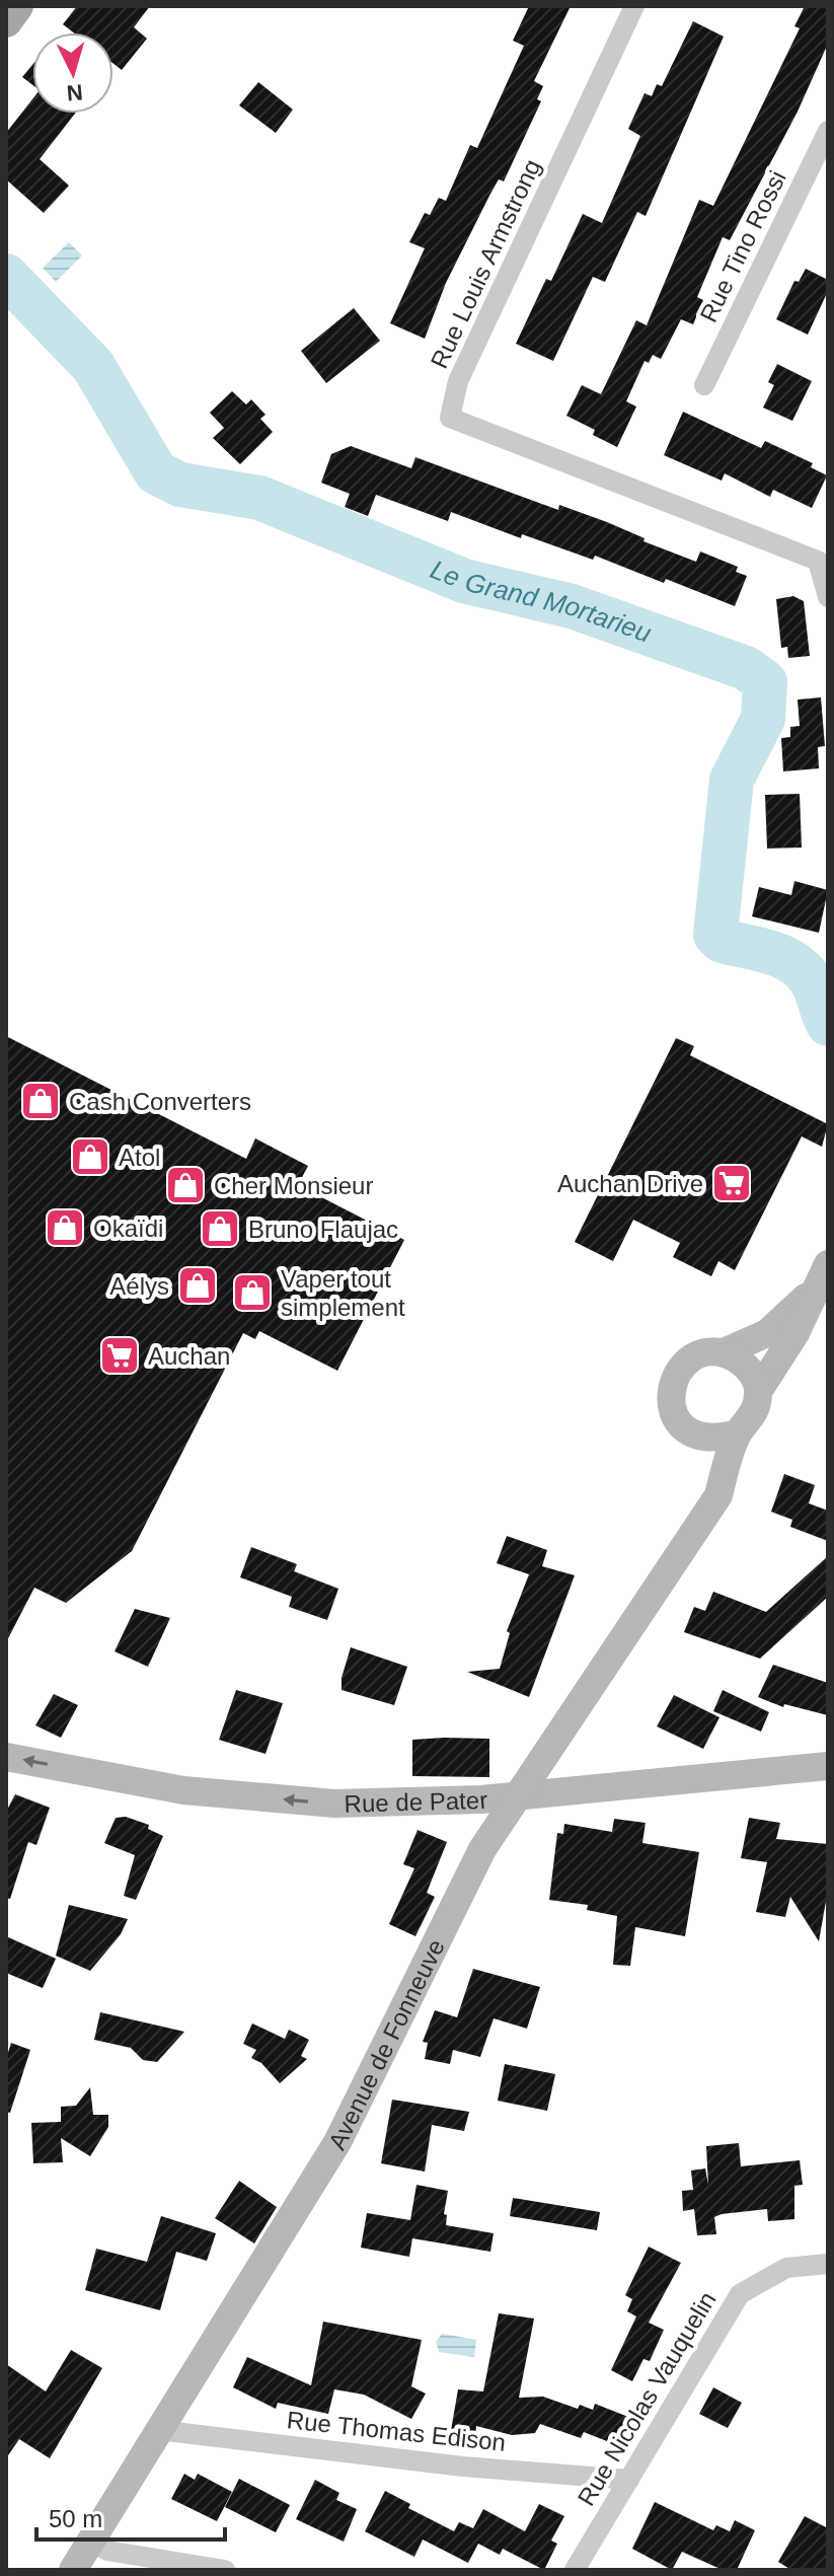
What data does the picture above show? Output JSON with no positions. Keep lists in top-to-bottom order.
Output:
{
  "streets": {
    "street": [
      "Rue Tino Rossi",
      "Rue Louis Armstrong",
      "Rue de Pater",
      "Avenue de Fonneuve",
      "Rue Nicolas Vauquelin",
      "Rue Thomas Edison"
    ]
  },
  "crossings": [
    ["Rue de Pater", "Avenue de Fonneuve"],
    ["Avenue de Fonneuve", "Rue Thomas Edison"],
    ["Rue Nicolas Vauquelin", "Rue Thomas Edison"]
  ],
  "one_way": ["Rue de Pater"],
  "water": ["Le Grand Mortarieu"],
  "places": {
    "shop": [
      "Cash Converters",
      "Atol",
      "Cher Monsieur",
      "Okaïdi",
      "Bruno Flaujac",
      "Aélys",
      "Vaper tout simplement"
    ],
    "supermarket": ["Auchan Drive", "Auchan"]
  },
  "scale_bar": "50 m",
  "north": "bottom"
}
